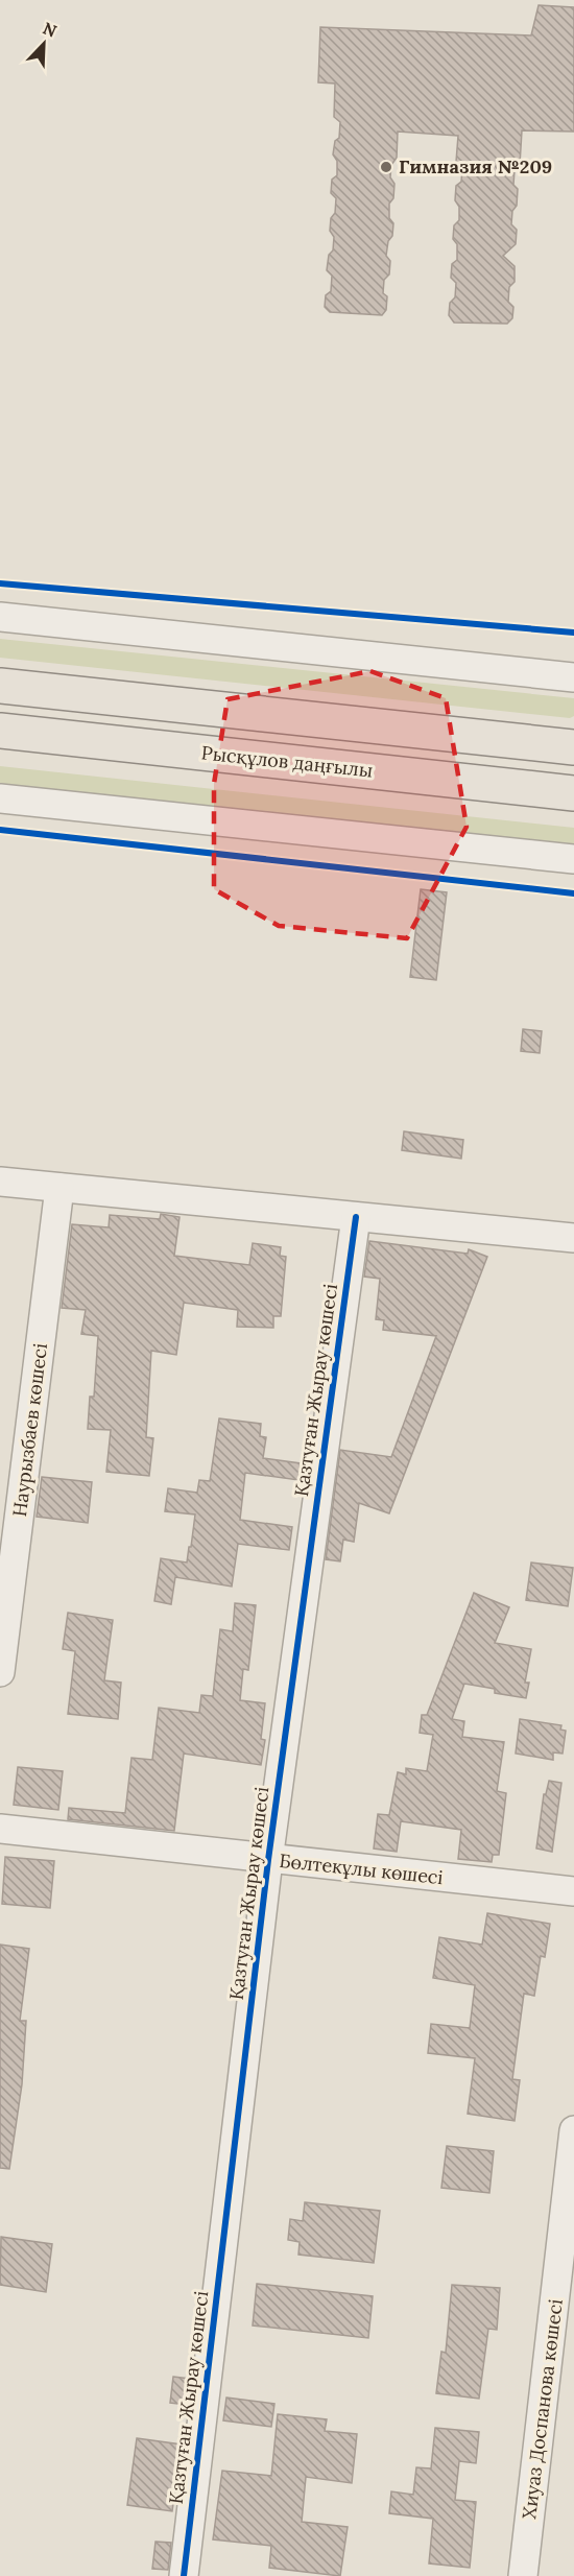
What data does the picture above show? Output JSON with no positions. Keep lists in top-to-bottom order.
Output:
{
  "streets": {
    "main road": ["Рысқұлов даңғылы"],
    "street": [
      "Қазтуған Жырау көшесі",
      "Наурызбаев көшесі",
      "Бөлтекұлы көшесі",
      "Хиуаз Доспанова көшесі"
    ]
  },
  "crossings": [
    ["Қазтуған Жырау көшесі", "Бөлтекұлы көшесі"]
  ],
  "places": ["Гимназия №209"],
  "north": "top right"
}
